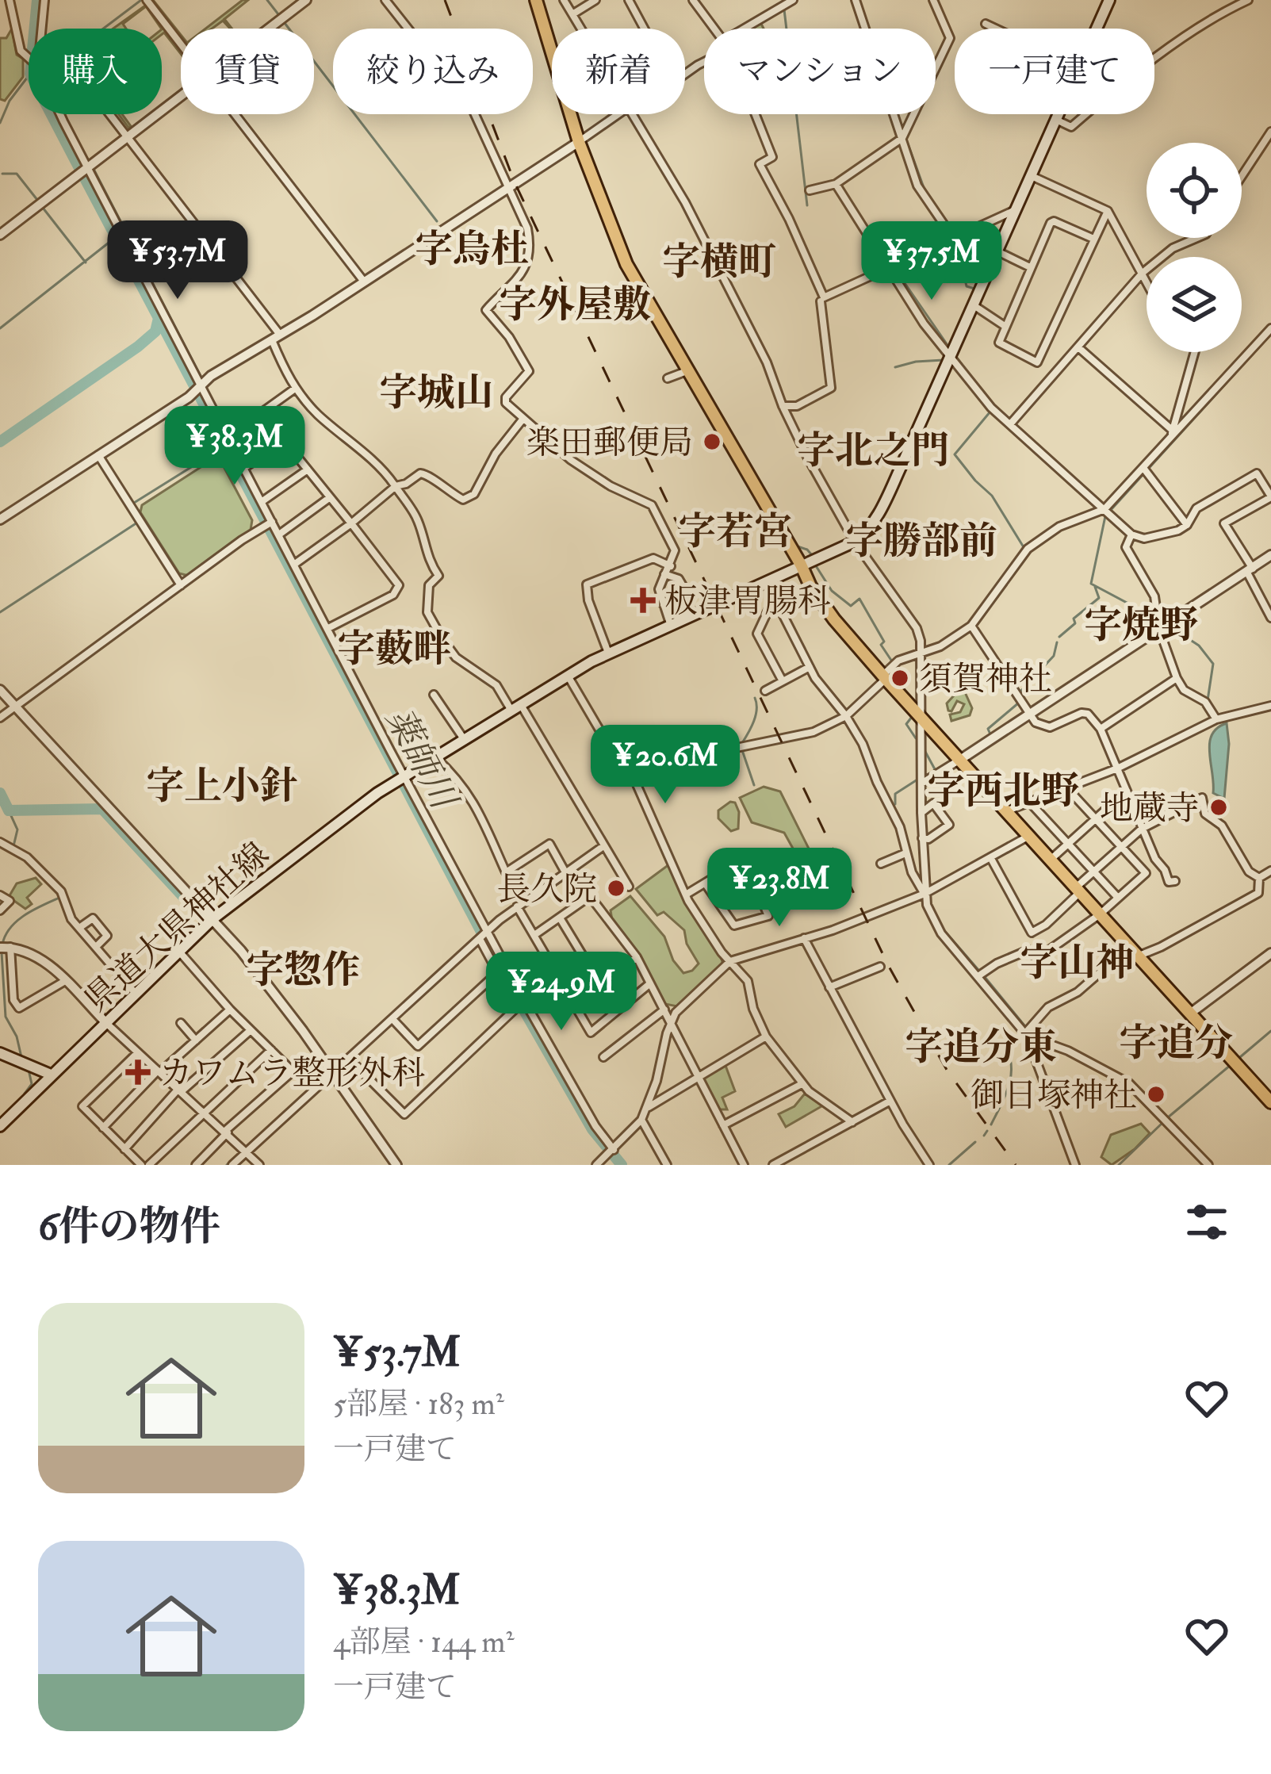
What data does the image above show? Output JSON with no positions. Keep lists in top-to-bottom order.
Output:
{
  "streets": {
    "main road": ["県道大県神社線"]
  },
  "districts": [
    "字烏杜",
    "字横町",
    "字外屋敷",
    "字城山",
    "字北之門",
    "字若宮",
    "字勝部前",
    "字焼野",
    "字藪畔",
    "字上小針",
    "字西北野",
    "字山神",
    "字惣作",
    "字追分",
    "字追分東"
  ],
  "water": ["薬師川"],
  "places": {
    "other": [
      "楽田郵便局",
      "須賀神社",
      "地蔵寺",
      "長久院",
      "御日塚神社"
    ],
    "health": ["板津胃腸科", "カワムラ整形外科"]
  },
  "page": {
    "chip": [
      "購入",
      "賃貸",
      "絞り込み",
      "新着",
      "マンション",
      "一戸建て"
    ],
    "price": [
      "¥53.7M",
      "¥37.5M",
      "¥38.3M",
      "¥20.6M",
      "¥23.8M",
      "¥24.9M"
    ],
    "heading": "6件の物件",
    "list": [
      {
        "name": "¥53.7M",
        "note": "5部屋 · 183 m² · 一戸建て"
      },
      {
        "name": "¥38.3M",
        "note": "4部屋 · 144 m² · 一戸建て"
      }
    ]
  }
}
